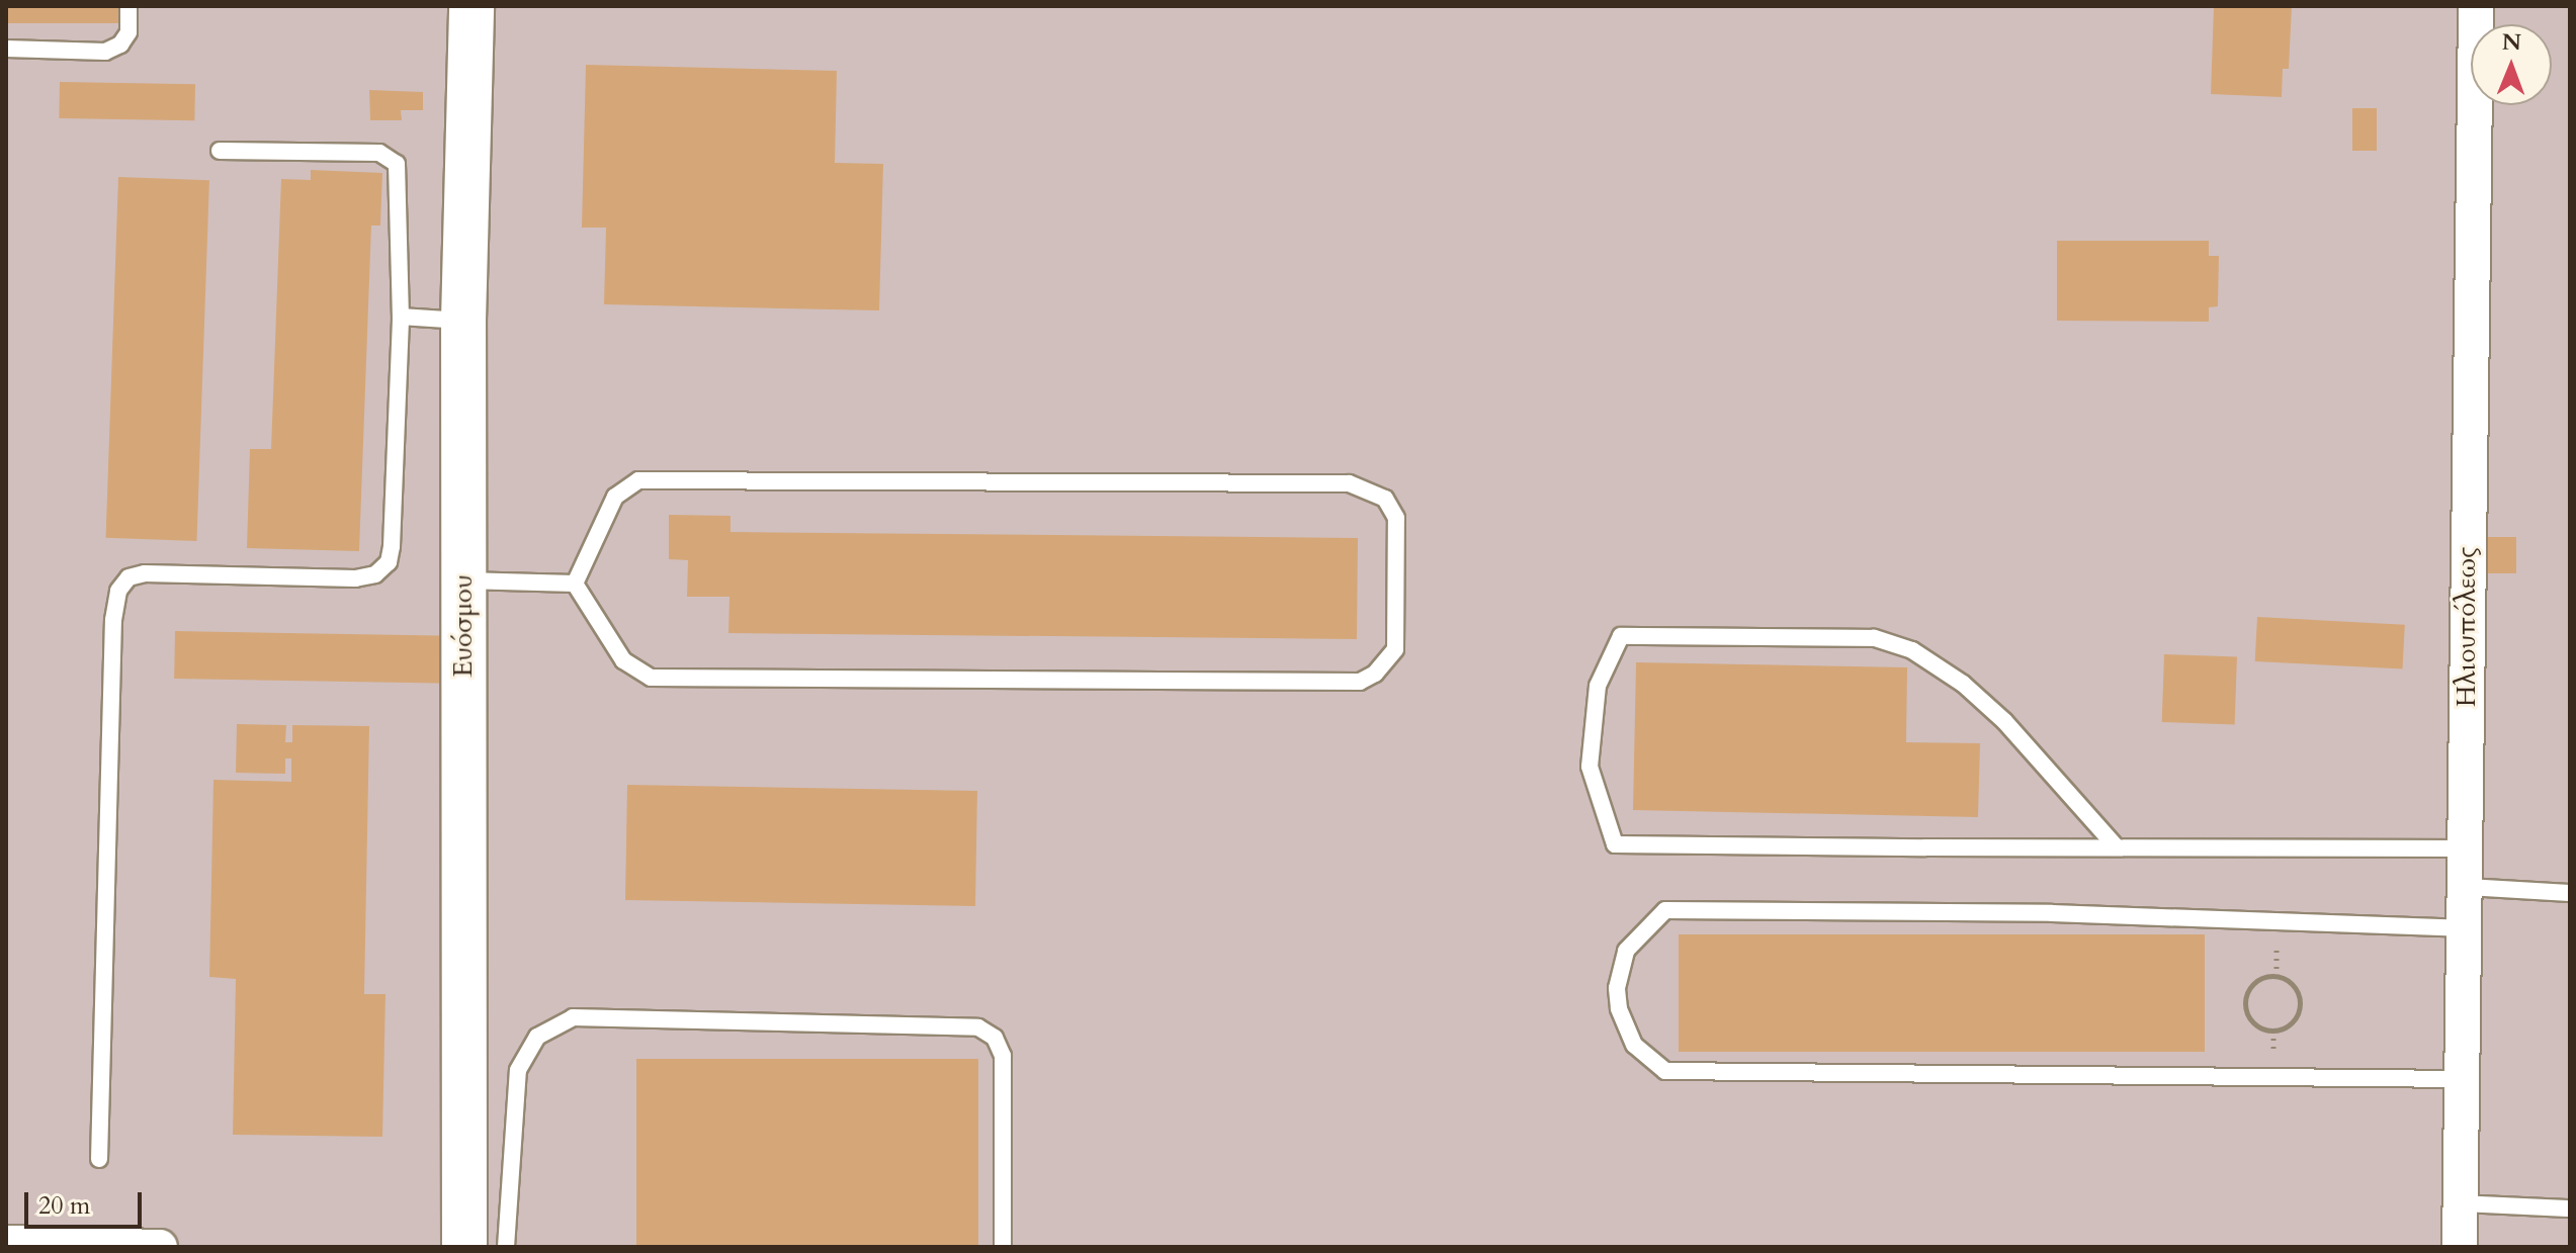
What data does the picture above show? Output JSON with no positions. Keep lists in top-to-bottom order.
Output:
{
  "streets": {
    "main road": ["Ευόσμου"],
    "street": ["Ηλιουπόλεως"]
  },
  "scale_bar": "20 m",
  "north": "top"
}
